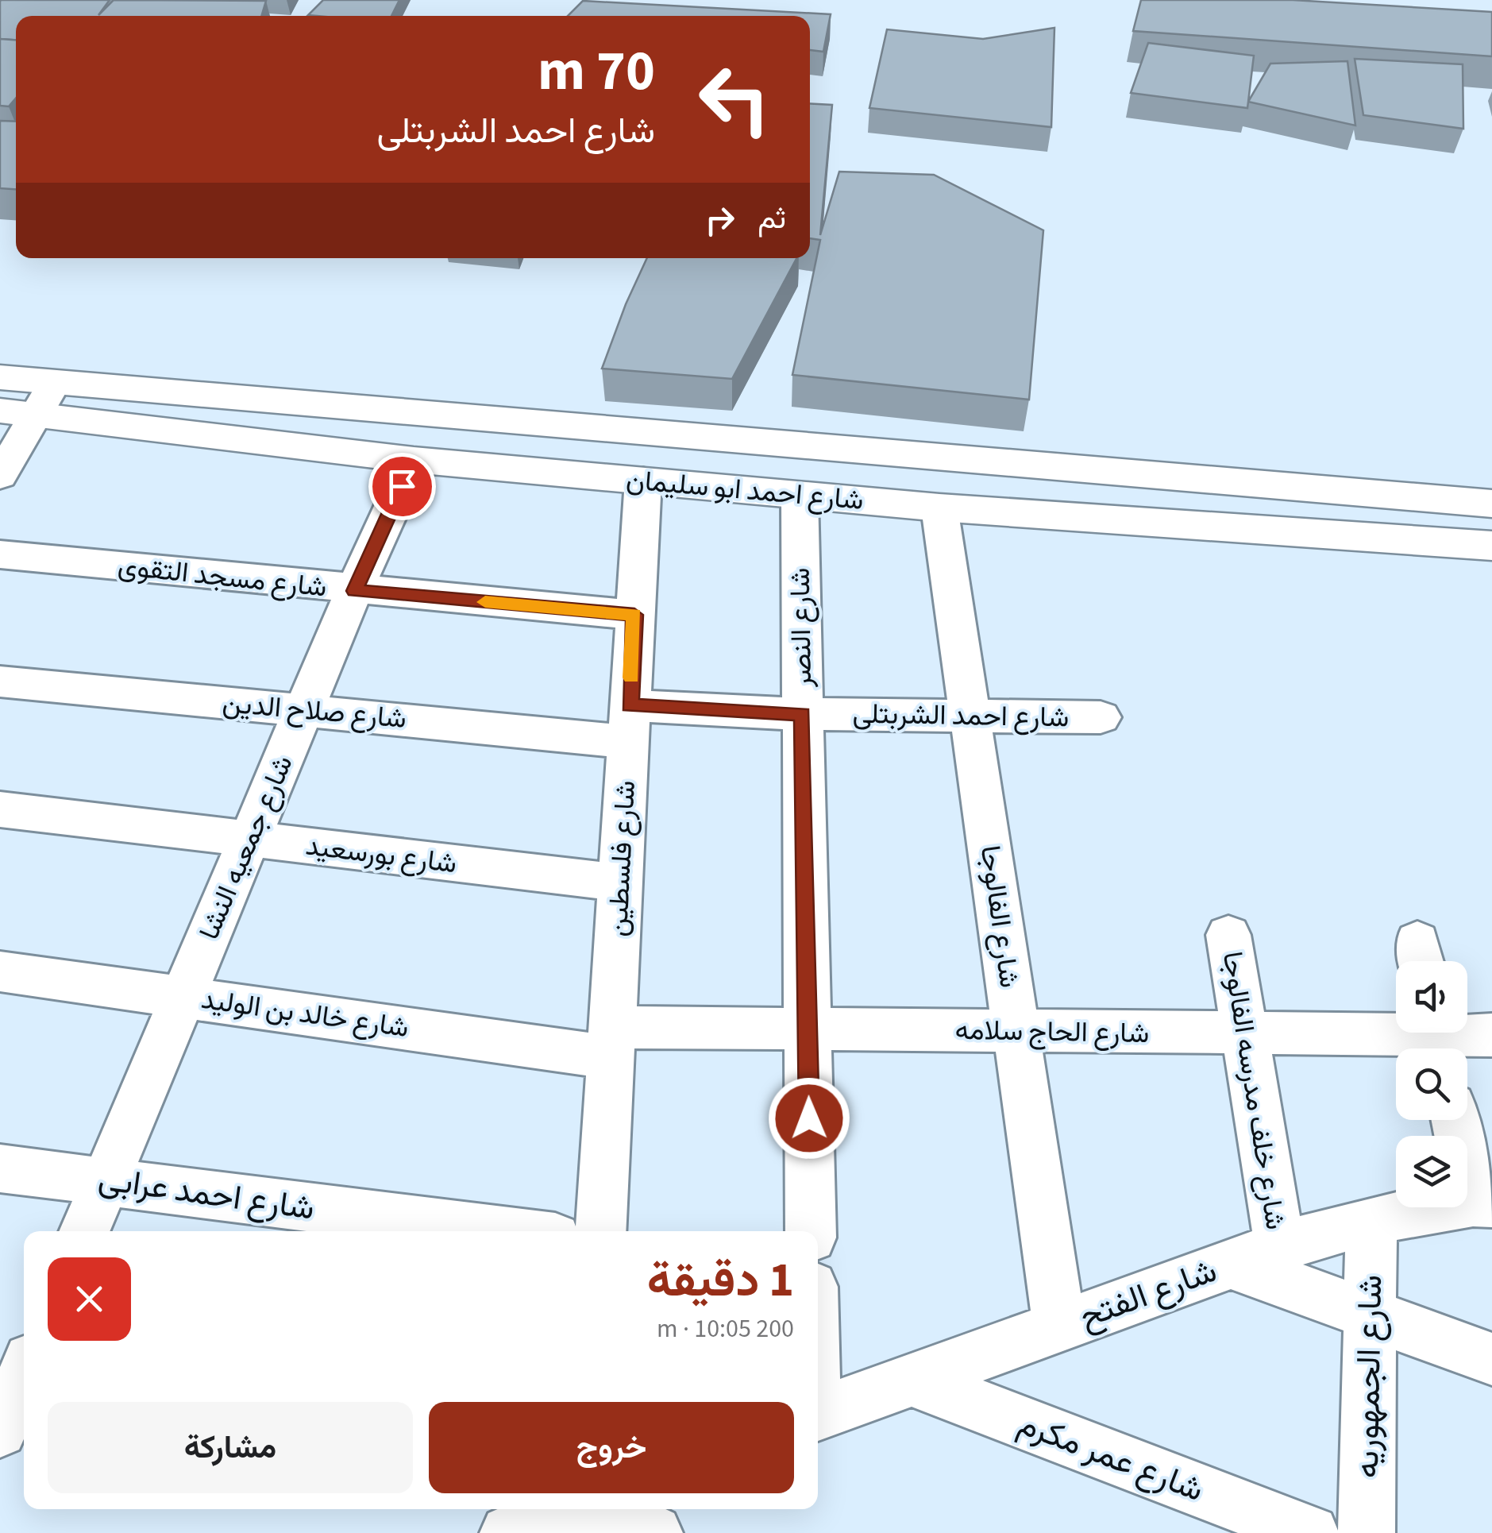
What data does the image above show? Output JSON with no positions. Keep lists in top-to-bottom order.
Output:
{
  "streets": {
    "main road": ["شارع احمد ابو سليمان"],
    "street": [
      "شارع مسجد التقوى",
      "شارع النصر",
      "شارع صلاح الدين",
      "شارع احمد الشربتلى",
      "شارع جمعيه النشا",
      "شارع بورسعيد",
      "شارع فلسطين",
      "شارع الفالوجا",
      "شارع خالد بن الوليد",
      "شارع الحاج سلامه",
      "شارع خلف مدرسه الفالوجا",
      "شارع احمد عرابى",
      "شارع الفتح",
      "شارع الجمهوريه",
      "شارع عمر مكرم"
    ]
  },
  "crossings": [
    ["شارع احمد ابو سليمان", "شارع النصر"],
    ["شارع احمد ابو سليمان", "شارع جمعيه النشا"],
    ["شارع احمد ابو سليمان", "شارع فلسطين"],
    ["شارع احمد ابو سليمان", "شارع الفالوجا"],
    ["شارع مسجد التقوى", "شارع جمعيه النشا"],
    ["شارع مسجد التقوى", "شارع فلسطين"],
    ["شارع النصر", "شارع احمد الشربتلى"],
    ["شارع النصر", "شارع الحاج سلامه"],
    ["شارع صلاح الدين", "شارع احمد الشربتلى"],
    ["شارع صلاح الدين", "شارع جمعيه النشا"],
    ["شارع صلاح الدين", "شارع فلسطين"],
    ["شارع احمد الشربتلى", "شارع فلسطين"],
    ["شارع احمد الشربتلى", "شارع الفالوجا"],
    ["شارع جمعيه النشا", "شارع بورسعيد"],
    ["شارع جمعيه النشا", "شارع خالد بن الوليد"],
    ["شارع جمعيه النشا", "شارع احمد عرابى"],
    ["شارع بورسعيد", "شارع فلسطين"],
    ["شارع فلسطين", "شارع خالد بن الوليد"],
    ["شارع فلسطين", "شارع الحاج سلامه"],
    ["شارع الفالوجا", "شارع الحاج سلامه"],
    ["شارع الفالوجا", "شارع الفتح"],
    ["شارع خالد بن الوليد", "شارع الحاج سلامه"],
    ["شارع الحاج سلامه", "شارع خلف مدرسه الفالوجا"],
    ["شارع خلف مدرسه الفالوجا", "شارع الفتح"],
    ["شارع الفتح", "شارع الجمهوريه"],
    ["شارع الفتح", "شارع عمر مكرم"]
  ],
  "page": {
    "turn": ["70 m", "شارع احمد الشربتلى"],
    "then": "ثم",
    "heading": ["1 دقيقة", "200 m · 10:05"],
    "buttons": ["خروج", "مشاركة"]
  }
}
